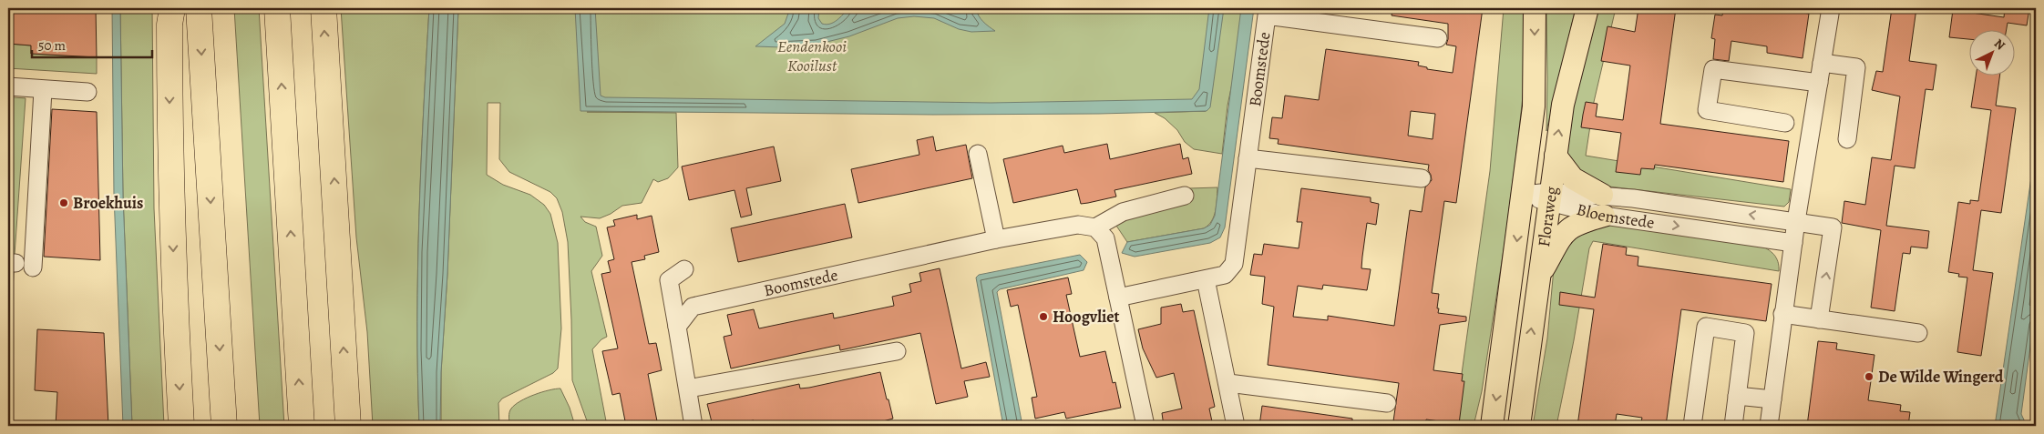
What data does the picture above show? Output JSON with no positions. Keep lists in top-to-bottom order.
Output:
{
  "streets": {
    "main road": ["Floraweg"],
    "street": ["Boomstede", "Bloemstede"]
  },
  "crossings": [
    ["Floraweg", "Bloemstede"]
  ],
  "parks": ["Eendenkooi Kooilust"],
  "places": ["Broekhuis", "Hoogvliet", "De Wilde Wingerd"],
  "scale_bar": "50 m",
  "north": "top right"
}
